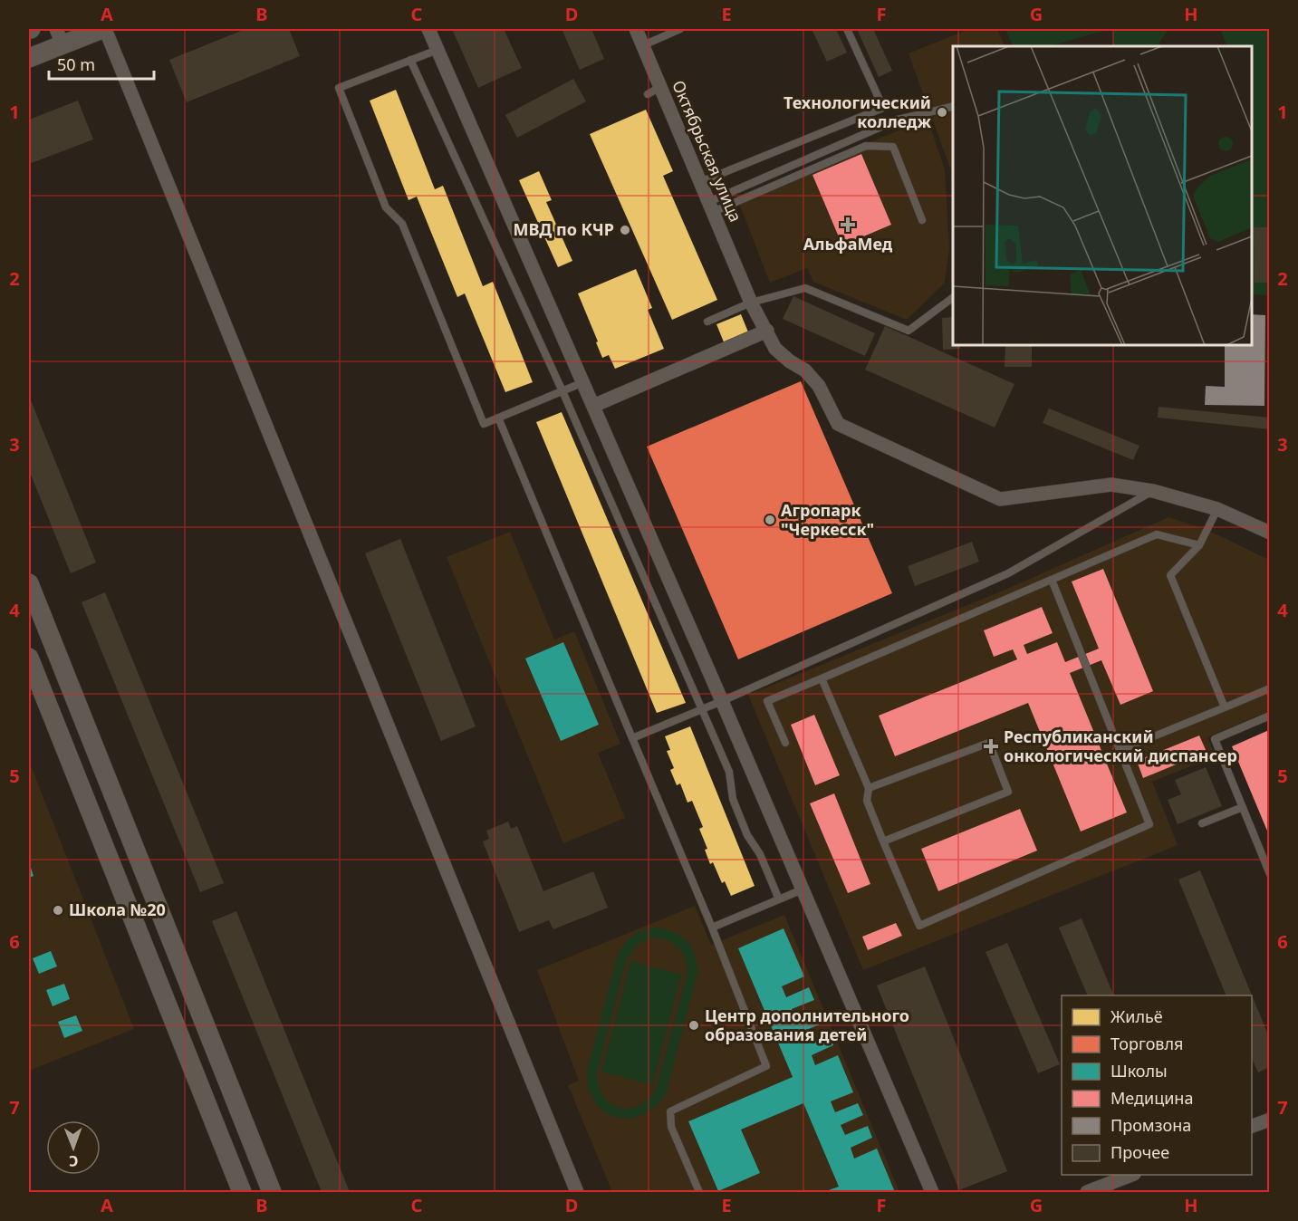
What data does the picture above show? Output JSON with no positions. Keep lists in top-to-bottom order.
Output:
{
  "streets": {
    "street": ["Октябрьская улица"]
  },
  "places": {
    "other": [
      "Технологический колледж",
      "МВД по КЧР",
      "Агропарк \"Черкесск\"",
      "Школа №20",
      "Центр дополнительного образования детей"
    ],
    "health": ["АльфаМед", "Республиканский онкологический диспансер"]
  },
  "legend": [
    "Жильё",
    "Торговля",
    "Школы",
    "Медицина",
    "Промзона",
    "Прочее"
  ],
  "scale_bar": "50 m",
  "north": "bottom",
  "grid": {
    "columns": [
      "A",
      "B",
      "C",
      "D",
      "E",
      "F",
      "G",
      "H"
    ],
    "rows": [
      "1",
      "2",
      "3",
      "4",
      "5",
      "6",
      "7"
    ]
  }
}
